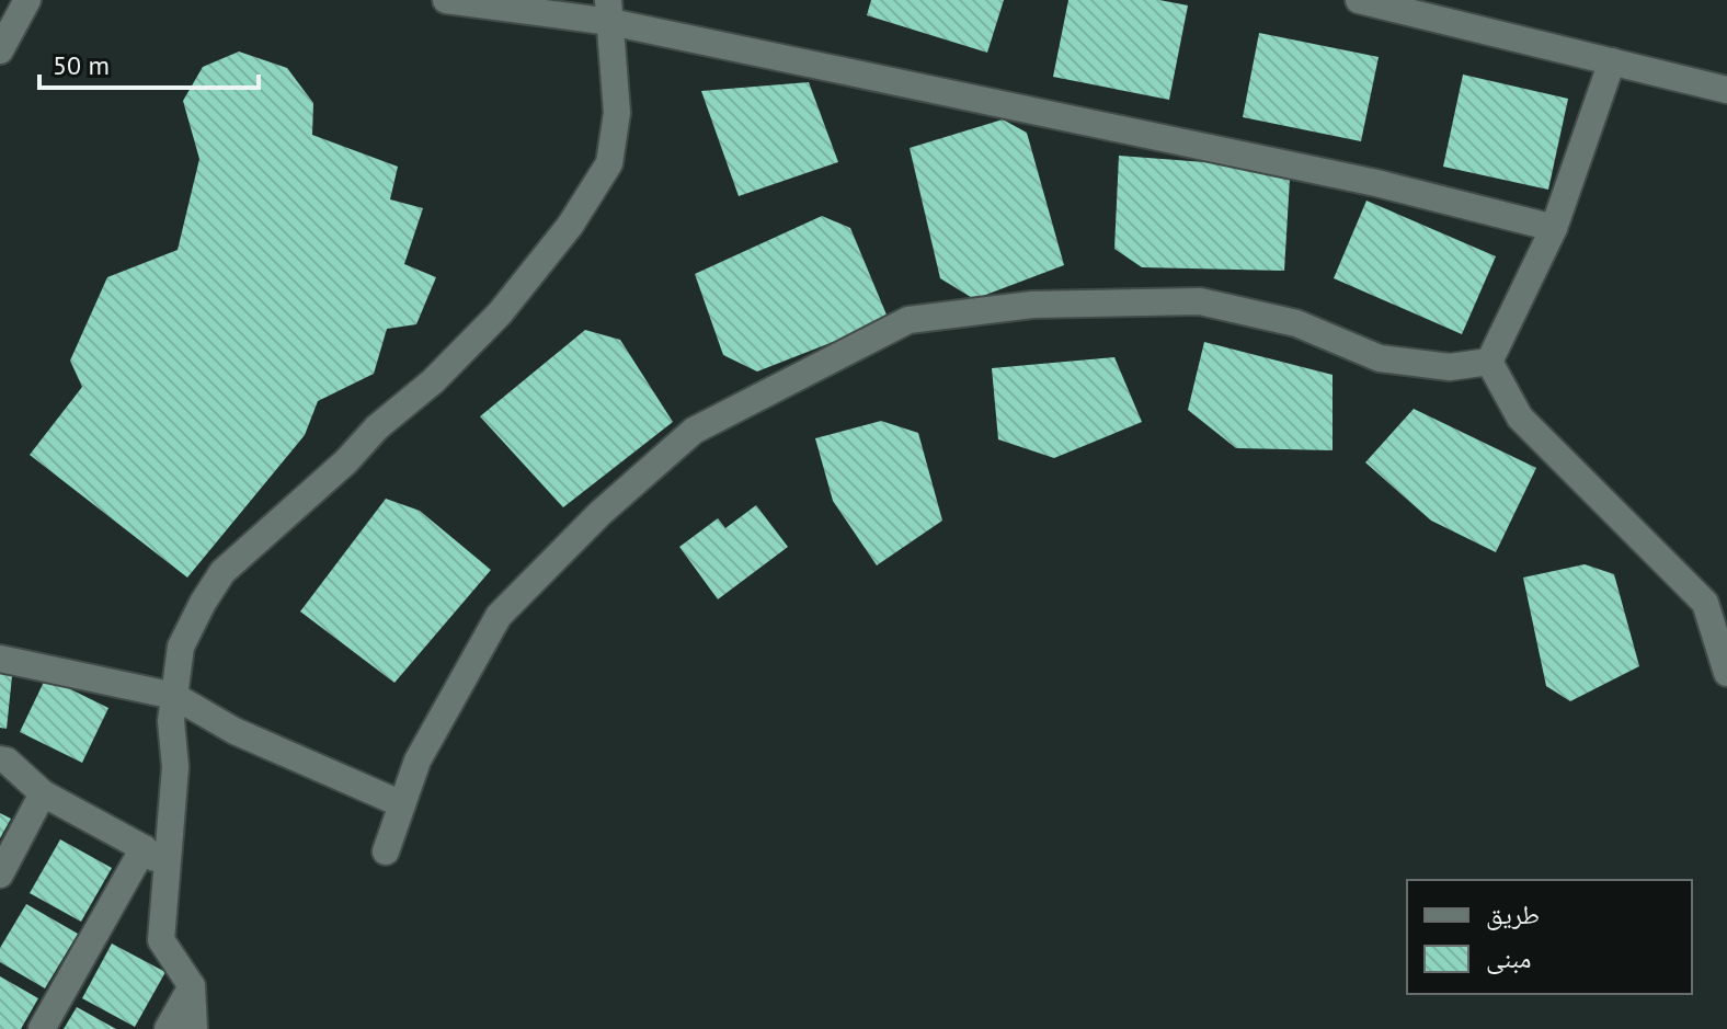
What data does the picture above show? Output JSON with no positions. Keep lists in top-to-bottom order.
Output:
{
  "legend": ["طريق", "مبنى"],
  "scale_bar": "50 m"
}
